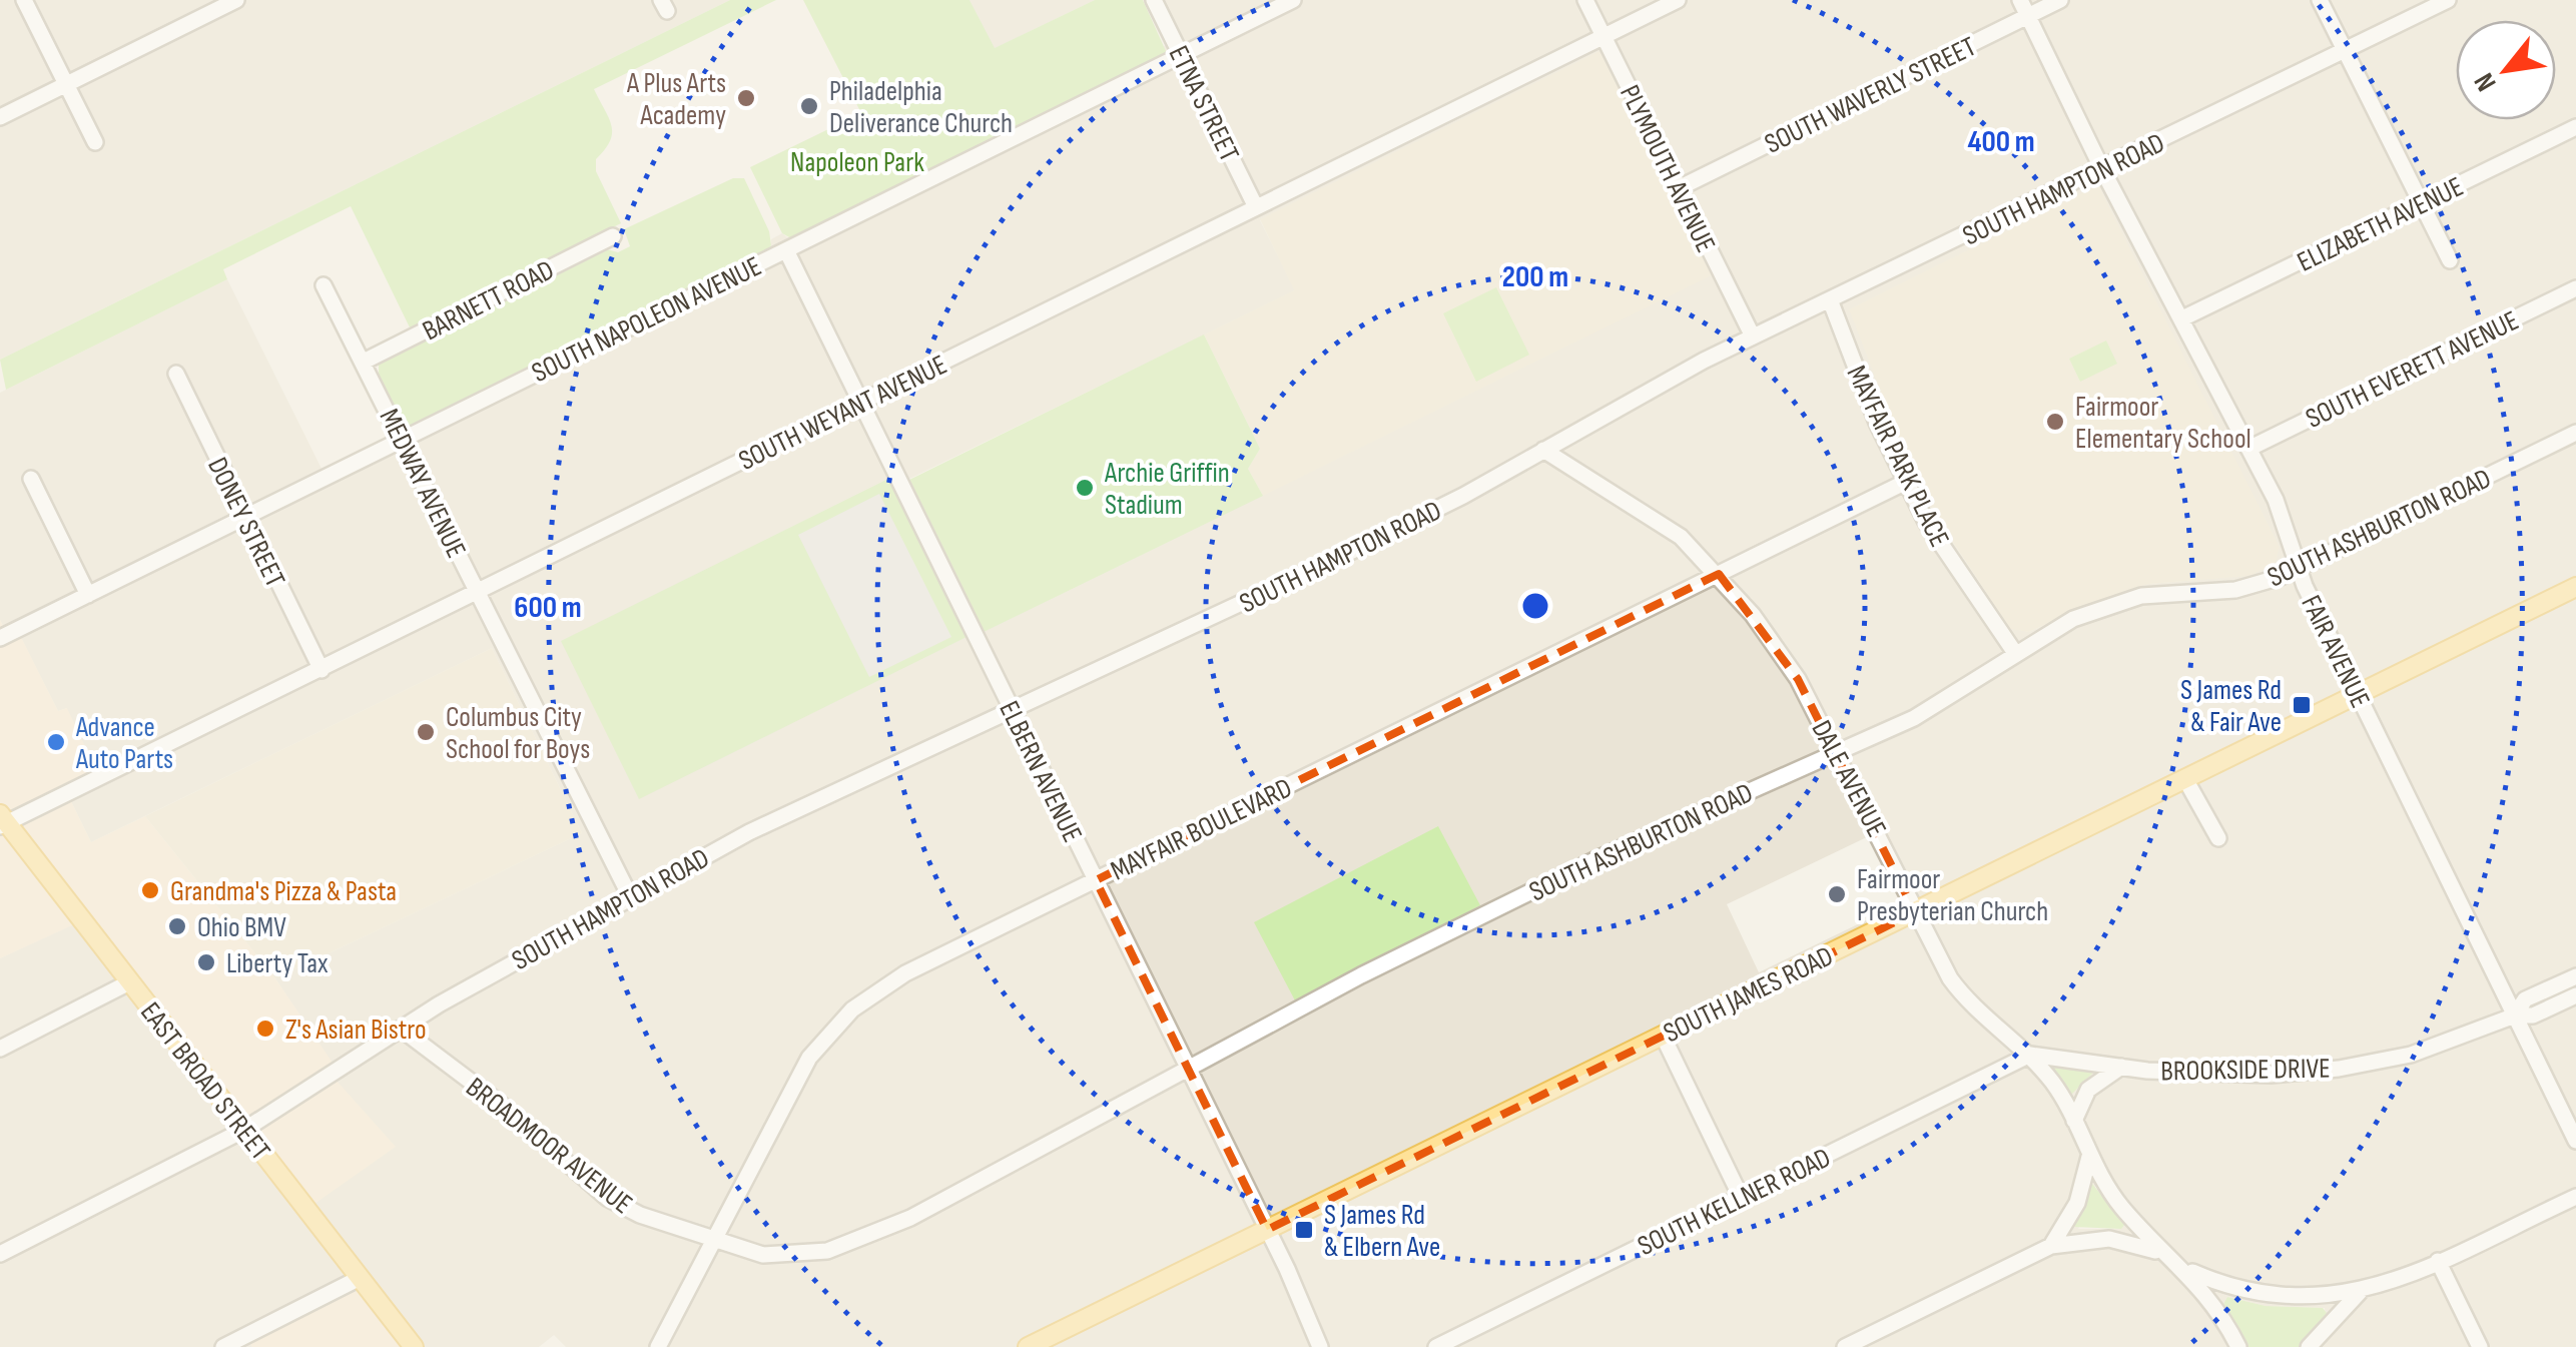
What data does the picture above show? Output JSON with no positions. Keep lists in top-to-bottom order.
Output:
{
  "streets": {
    "main road": ["SOUTH JAMES ROAD", "EAST BROAD STREET"],
    "street": [
      "SOUTH WAVERLY STREET",
      "ETNA STREET",
      "PLYMOUTH AVENUE",
      "SOUTH HAMPTON ROAD",
      "ELIZABETH AVENUE",
      "BARNETT ROAD",
      "SOUTH NAPOLEON AVENUE",
      "SOUTH EVERETT AVENUE",
      "SOUTH WEYANT AVENUE",
      "MAYFAIR PARK PLACE",
      "MEDWAY AVENUE",
      "DONEY STREET",
      "SOUTH ASHBURTON ROAD",
      "FAIR AVENUE",
      "ELBERN AVENUE",
      "DALE AVENUE",
      "MAYFAIR BOULEVARD",
      "BROOKSIDE DRIVE",
      "BROADMOOR AVENUE",
      "SOUTH KELLNER ROAD"
    ]
  },
  "crossings": [
    ["SOUTH WAVERLY STREET", "PLYMOUTH AVENUE"],
    ["SOUTH WAVERLY STREET", "FAIR AVENUE"],
    ["ETNA STREET", "SOUTH NAPOLEON AVENUE"],
    ["ETNA STREET", "SOUTH WEYANT AVENUE"],
    ["PLYMOUTH AVENUE", "SOUTH HAMPTON ROAD"],
    ["PLYMOUTH AVENUE", "SOUTH WEYANT AVENUE"],
    ["SOUTH HAMPTON ROAD", "MAYFAIR PARK PLACE"],
    ["SOUTH HAMPTON ROAD", "MEDWAY AVENUE"],
    ["SOUTH HAMPTON ROAD", "FAIR AVENUE"],
    ["SOUTH HAMPTON ROAD", "ELBERN AVENUE"],
    ["SOUTH HAMPTON ROAD", "DALE AVENUE"],
    ["SOUTH HAMPTON ROAD", "EAST BROAD STREET"],
    ["SOUTH HAMPTON ROAD", "BROADMOOR AVENUE"],
    ["ELIZABETH AVENUE", "FAIR AVENUE"],
    ["BARNETT ROAD", "MEDWAY AVENUE"],
    ["SOUTH NAPOLEON AVENUE", "MEDWAY AVENUE"],
    ["SOUTH NAPOLEON AVENUE", "DONEY STREET"],
    ["SOUTH NAPOLEON AVENUE", "ELBERN AVENUE"],
    ["SOUTH EVERETT AVENUE", "FAIR AVENUE"],
    ["SOUTH WEYANT AVENUE", "MEDWAY AVENUE"],
    ["SOUTH WEYANT AVENUE", "DONEY STREET"],
    ["SOUTH WEYANT AVENUE", "ELBERN AVENUE"],
    ["SOUTH WEYANT AVENUE", "EAST BROAD STREET"],
    ["MAYFAIR PARK PLACE", "SOUTH ASHBURTON ROAD"],
    ["MAYFAIR PARK PLACE", "MAYFAIR BOULEVARD"],
    ["SOUTH ASHBURTON ROAD", "FAIR AVENUE"],
    ["SOUTH ASHBURTON ROAD", "ELBERN AVENUE"],
    ["SOUTH ASHBURTON ROAD", "DALE AVENUE"],
    ["SOUTH ASHBURTON ROAD", "MAYFAIR BOULEVARD"],
    ["SOUTH ASHBURTON ROAD", "BROADMOOR AVENUE"],
    ["FAIR AVENUE", "SOUTH JAMES ROAD"],
    ["FAIR AVENUE", "BROOKSIDE DRIVE"],
    ["ELBERN AVENUE", "MAYFAIR BOULEVARD"],
    ["ELBERN AVENUE", "SOUTH JAMES ROAD"],
    ["DALE AVENUE", "MAYFAIR BOULEVARD"],
    ["DALE AVENUE", "SOUTH JAMES ROAD"],
    ["DALE AVENUE", "BROOKSIDE DRIVE"],
    ["DALE AVENUE", "SOUTH KELLNER ROAD"],
    ["MAYFAIR BOULEVARD", "BROADMOOR AVENUE"],
    ["BROOKSIDE DRIVE", "SOUTH KELLNER ROAD"]
  ],
  "parks": ["Napoleon Park"],
  "places": {
    "other": [
      "A Plus Arts Academy",
      "Philadelphia Deliverance Church",
      "Fairmoor Elementary School",
      "Archie Griffin Stadium",
      "Columbus City School for Boys",
      "Advance Auto Parts",
      "Grandma's Pizza & Pasta",
      "Fairmoor Presbyterian Church",
      "Ohio BMV",
      "Liberty Tax",
      "Z's Asian Bistro"
    ],
    "transit": ["S James Rd & Fair Ave", "S James Rd & Elbern Ave"]
  },
  "north": "bottom left",
  "rings": ["400 m", "200 m", "600 m"]
}
